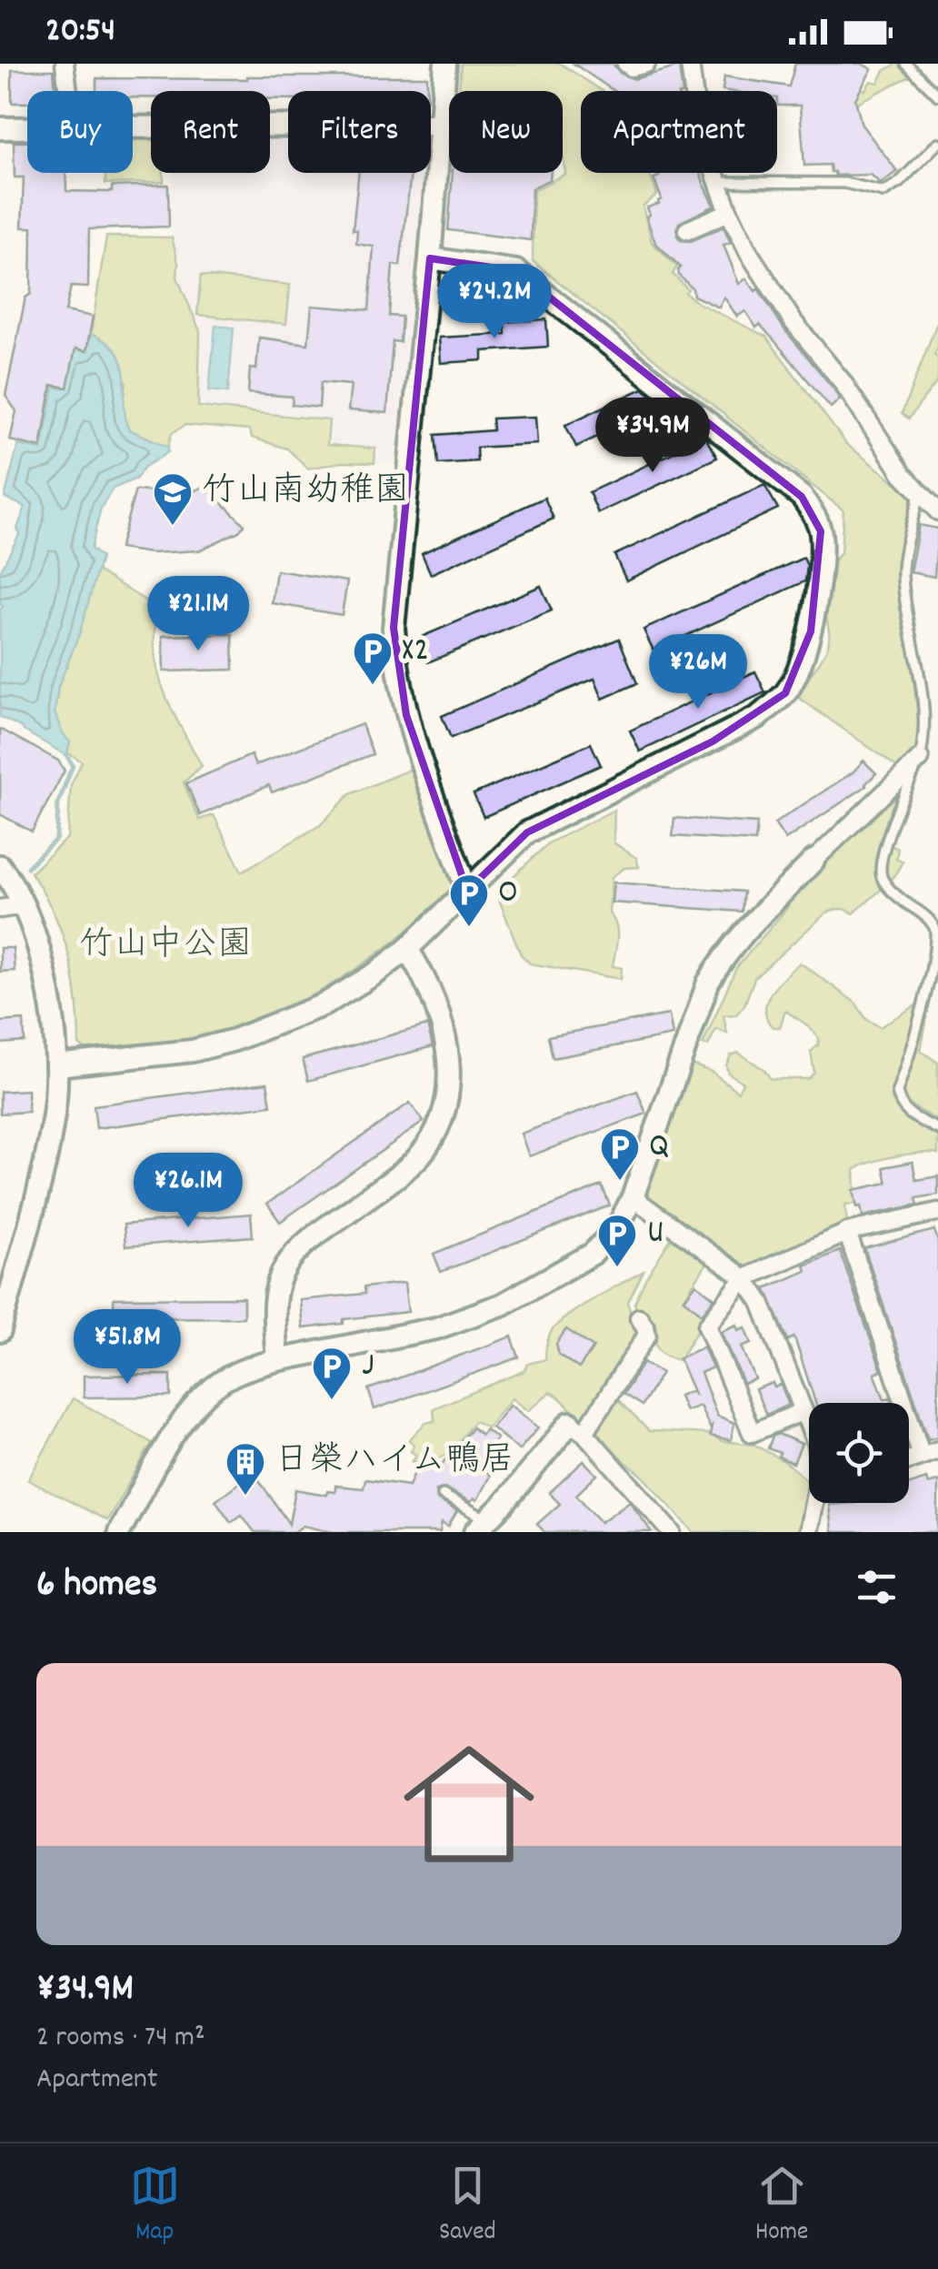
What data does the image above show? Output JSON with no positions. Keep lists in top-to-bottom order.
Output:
{
  "parks": ["竹山中公園"],
  "places": {
    "school or university": ["竹山南幼稚園"],
    "parking": [
      "X2",
      "O",
      "Q",
      "U",
      "J"
    ],
    "building": ["日榮ハイム鴨居"]
  },
  "page": {
    "status": "20:54",
    "chip": [
      "Buy",
      "Rent",
      "Filters",
      "New",
      "Apartment"
    ],
    "price": [
      "¥24.2M",
      "¥34.9M",
      "¥21.1M",
      "¥26M",
      "¥26.1M",
      "¥51.8M"
    ],
    "heading": "6 homes",
    "list": [
      {
        "name": "¥34.9M",
        "note": "2 rooms · 74 m² · Apartment"
      }
    ],
    "tabs": ["Map", "Saved", "Home"]
  }
}
